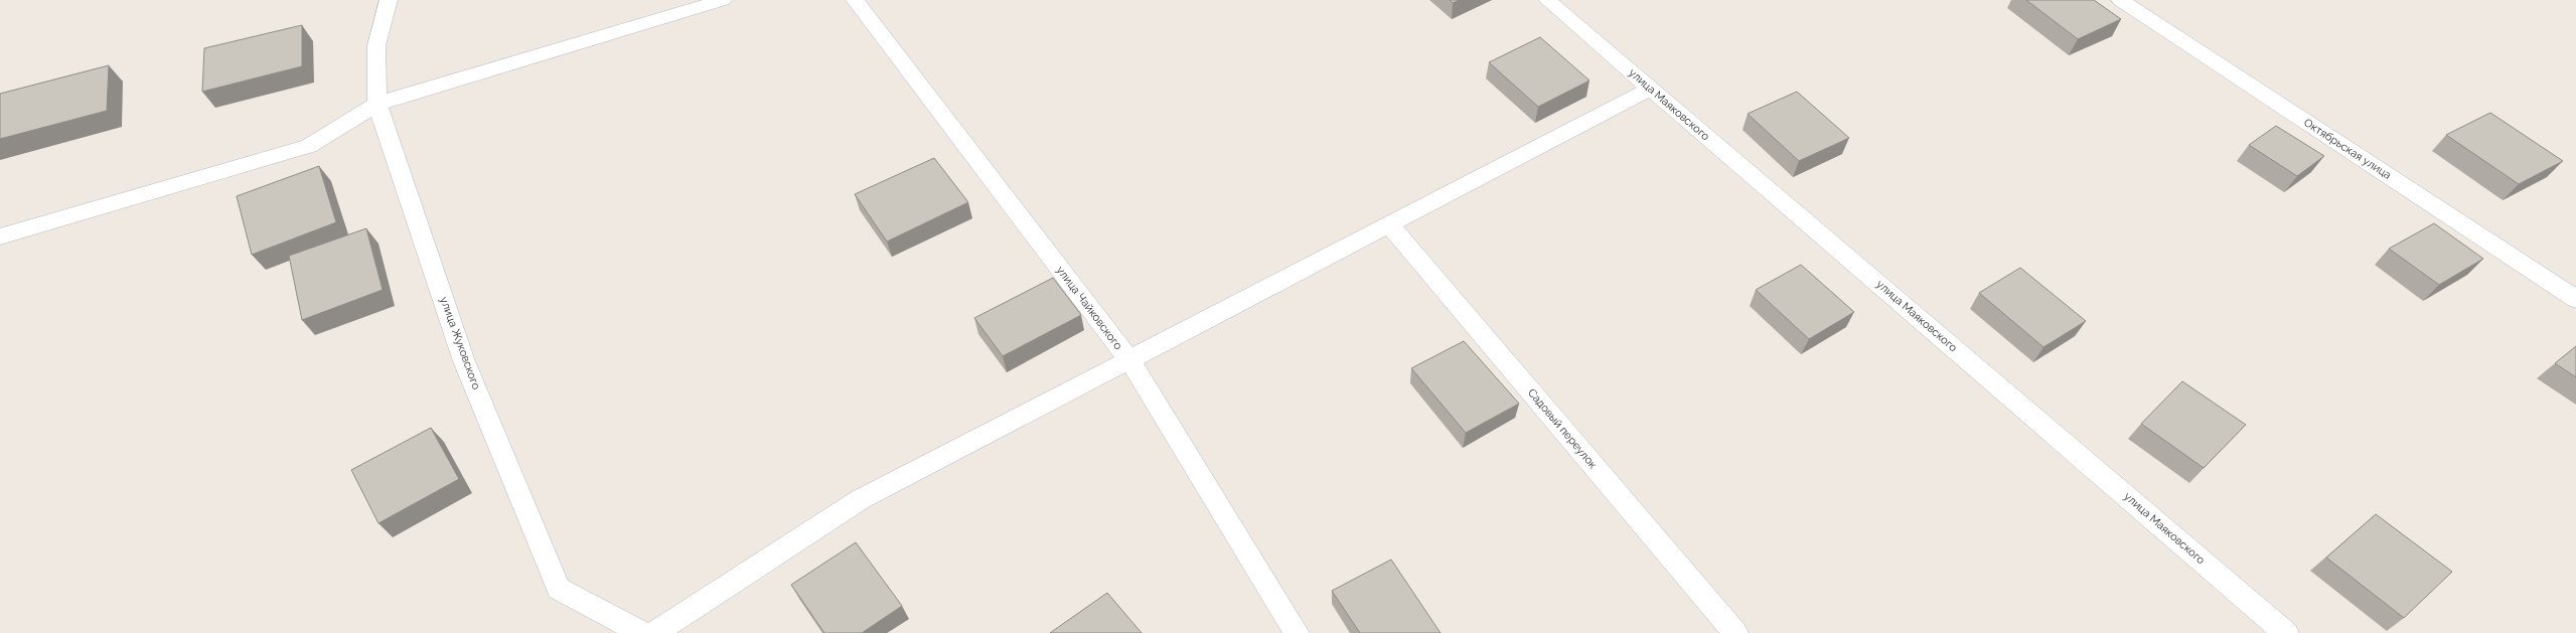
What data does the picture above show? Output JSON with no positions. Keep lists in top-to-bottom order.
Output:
{
  "streets": {
    "street": [
      "улица Маяковского",
      "Октябрьская улица",
      "улица Чайковского",
      "улица Жуковского",
      "Садовый переулок"
    ]
  }
}
